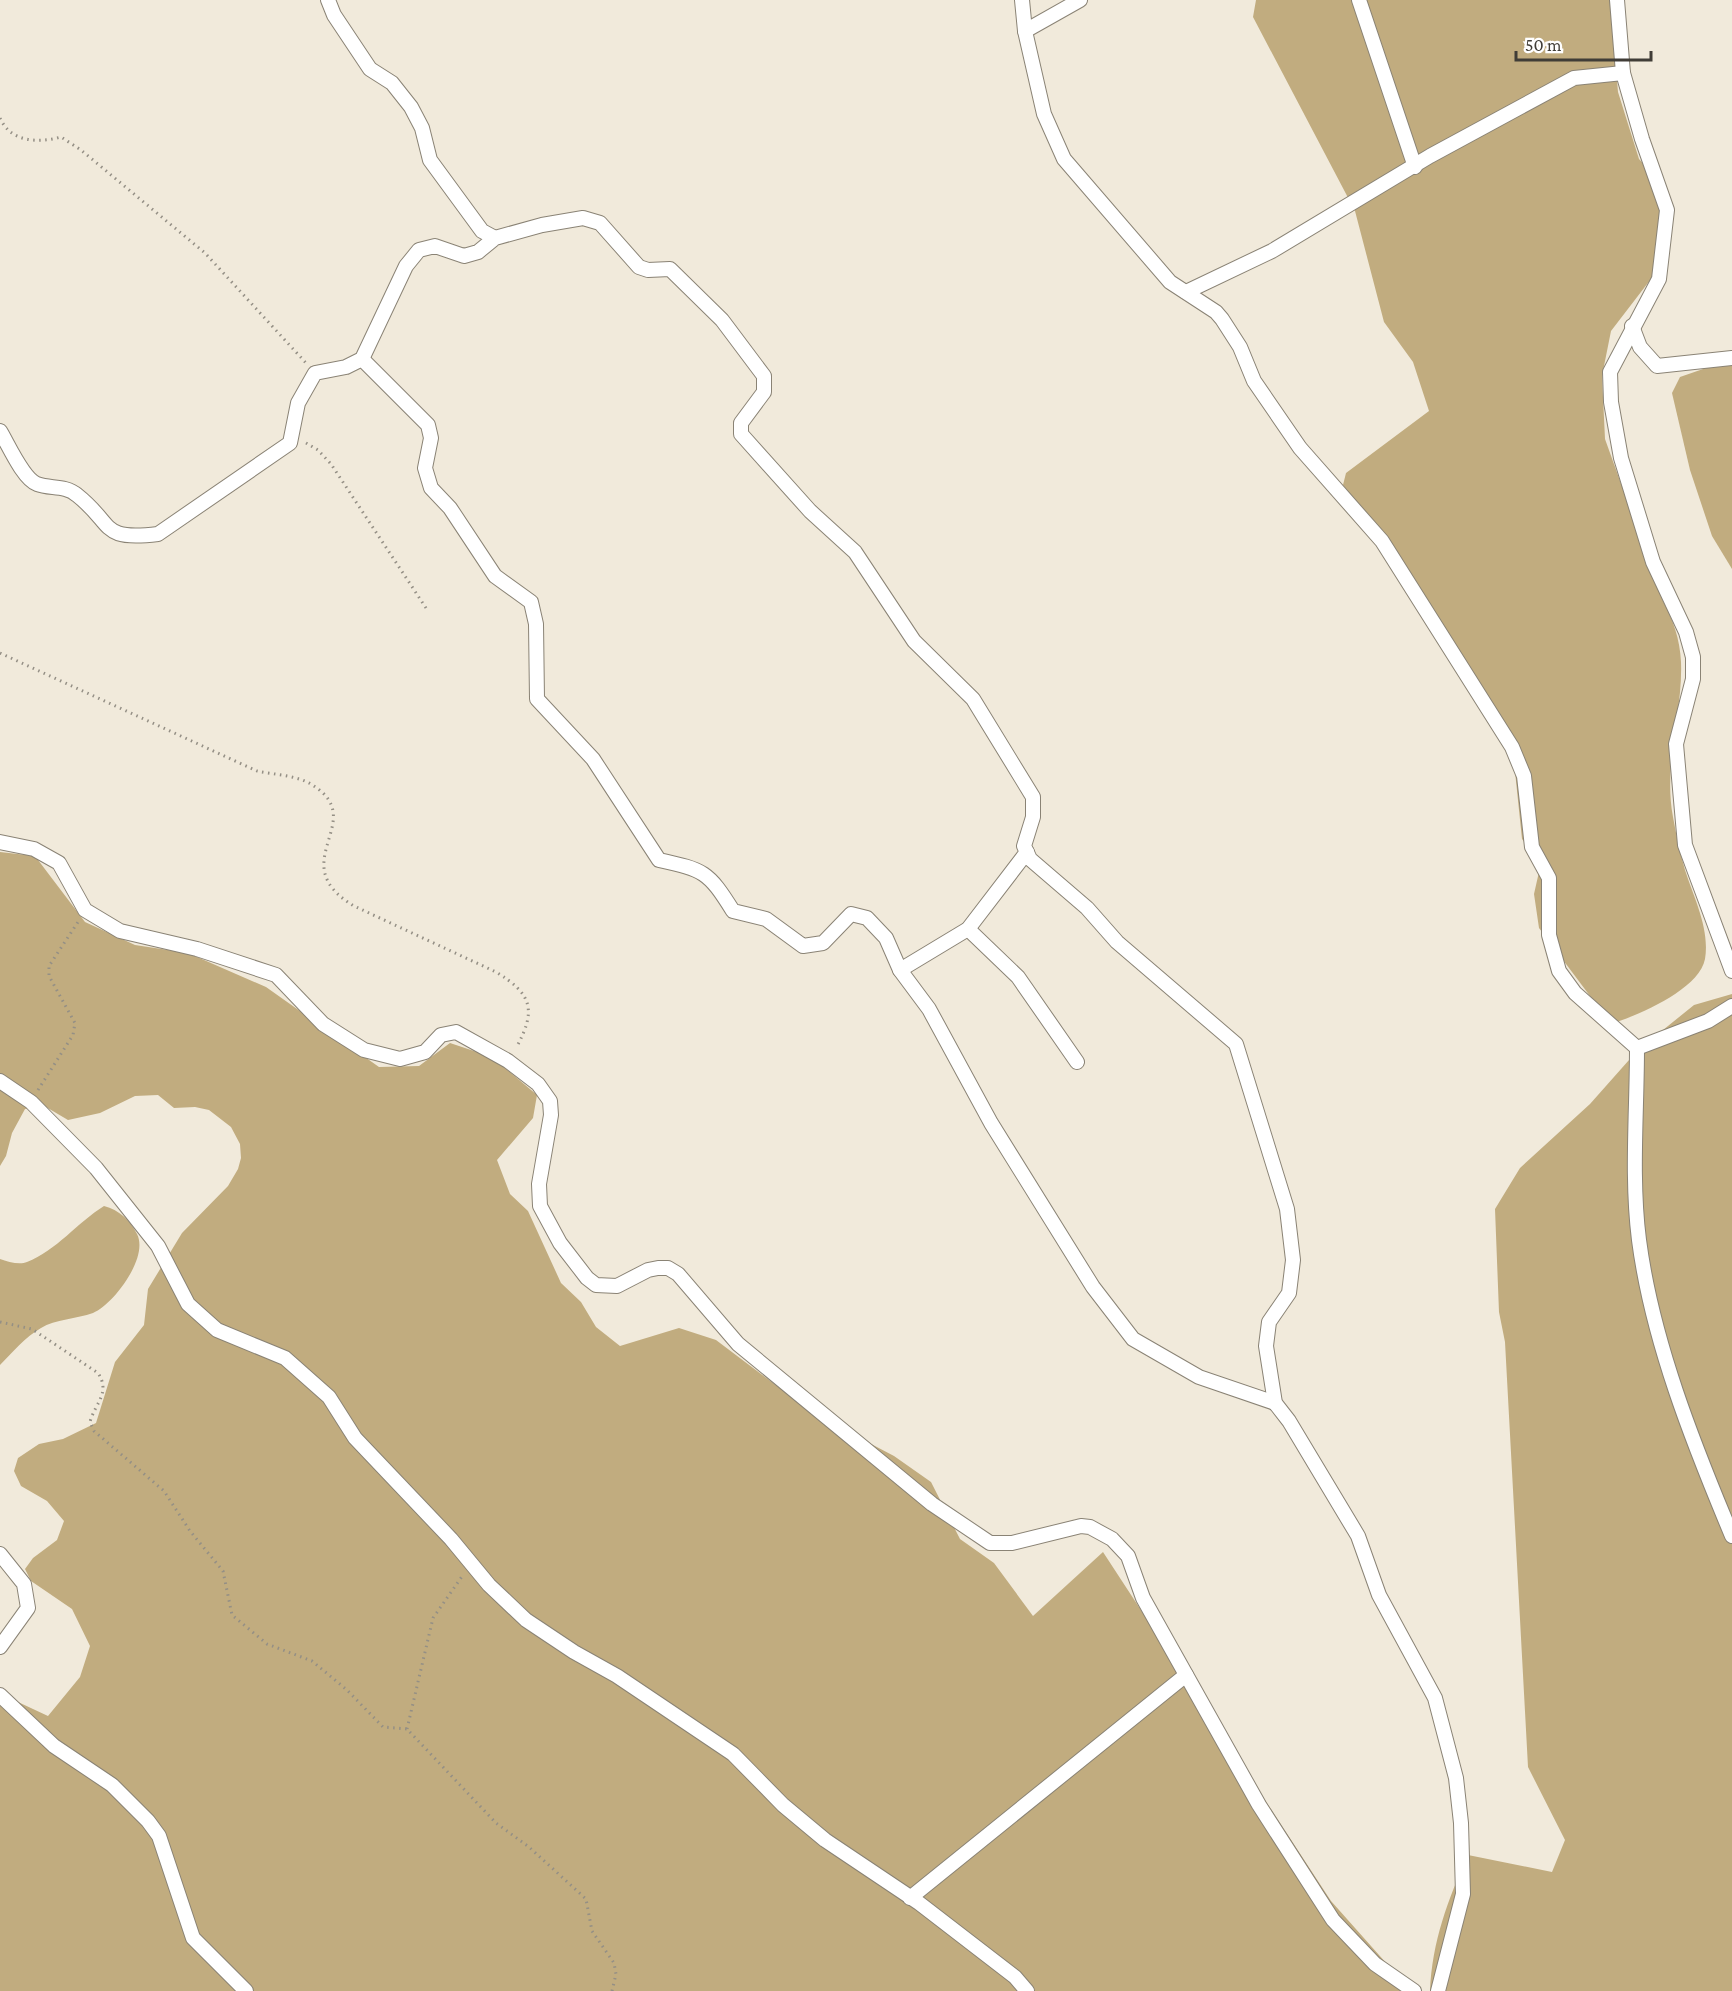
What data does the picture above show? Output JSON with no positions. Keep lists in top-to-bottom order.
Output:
{
  "scale_bar": "50 m"
}
